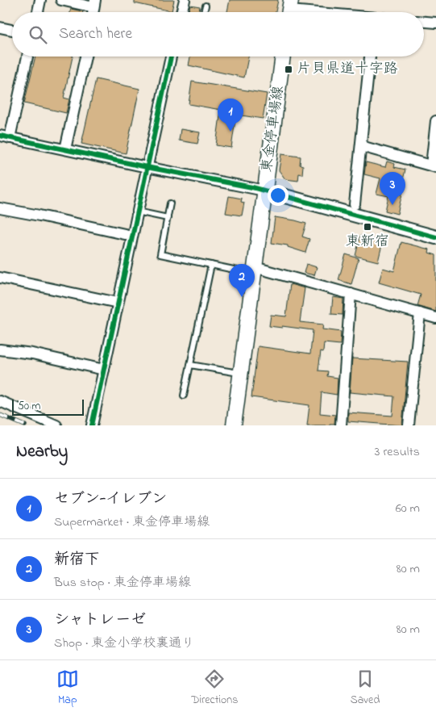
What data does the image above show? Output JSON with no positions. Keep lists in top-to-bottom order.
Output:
{
  "streets": {
    "main road": ["東金停車場線"]
  },
  "places": {
    "transit": ["片貝県道十字路", "東新宿"]
  },
  "scale_bar": "50 m",
  "page": {
    "search": "Search here",
    "pins": ["1", "3", "2"],
    "scale": "50 m",
    "heading": ["Nearby", "3 results"],
    "list": [
      {
        "mark": "1",
        "name": "セブン-イレブン",
        "note": "Supermarket · 東金停車場線",
        "value": "60 m"
      },
      {
        "mark": "2",
        "name": "新宿下",
        "note": "Bus stop · 東金停車場線",
        "value": "80 m"
      },
      {
        "mark": "3",
        "name": "シャトレーゼ",
        "note": "Shop · 東金小学校裏通り",
        "value": "80 m"
      }
    ],
    "nav": ["Map", "Directions", "Saved"]
  }
}
